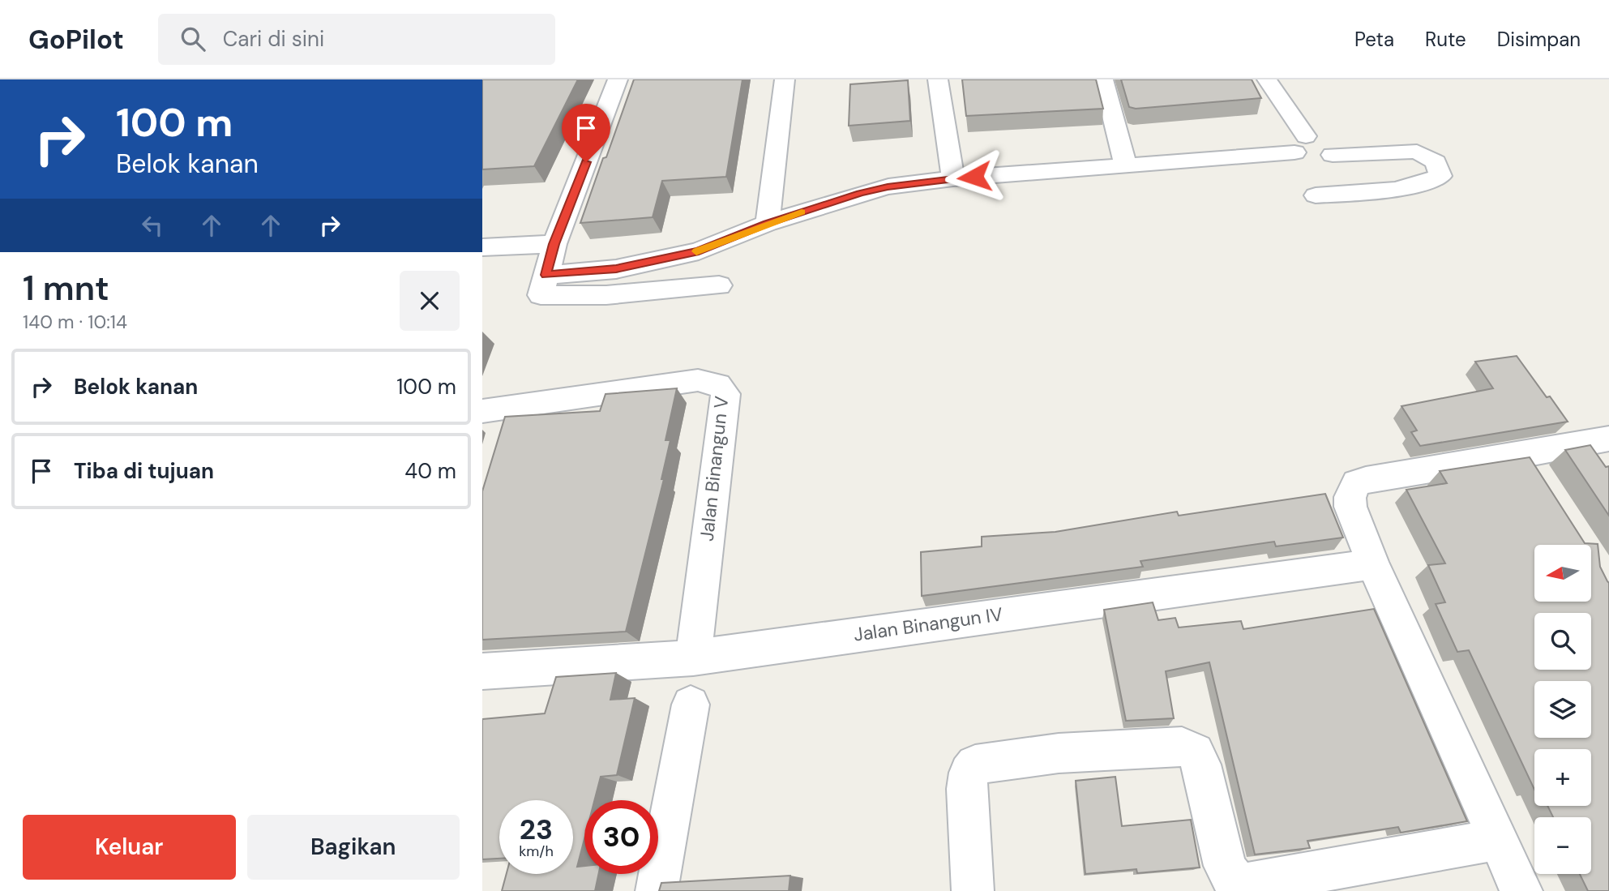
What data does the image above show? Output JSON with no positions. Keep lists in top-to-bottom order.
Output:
{
  "streets": {
    "street": ["Jalan Binangun V", "Jalan Binangun IV"]
  },
  "crossings": [
    ["Jalan Binangun V", "Jalan Binangun IV"]
  ],
  "north": "left",
  "page": {
    "header": "GoPilot",
    "search": "Cari di sini",
    "nav": ["Peta", "Rute", "Disimpan"],
    "turn": ["100 m", "Belok kanan"],
    "heading": ["1 mnt", "140 m · 10:14"],
    "list": [
      {
        "name": "Belok kanan",
        "value": "100 m"
      },
      {
        "name": "Tiba di tujuan",
        "value": "40 m"
      }
    ],
    "map_buttons": ["+", "−"],
    "speed": "23 km/h",
    "limit": "30",
    "buttons": ["Keluar", "Bagikan"]
  }
}
